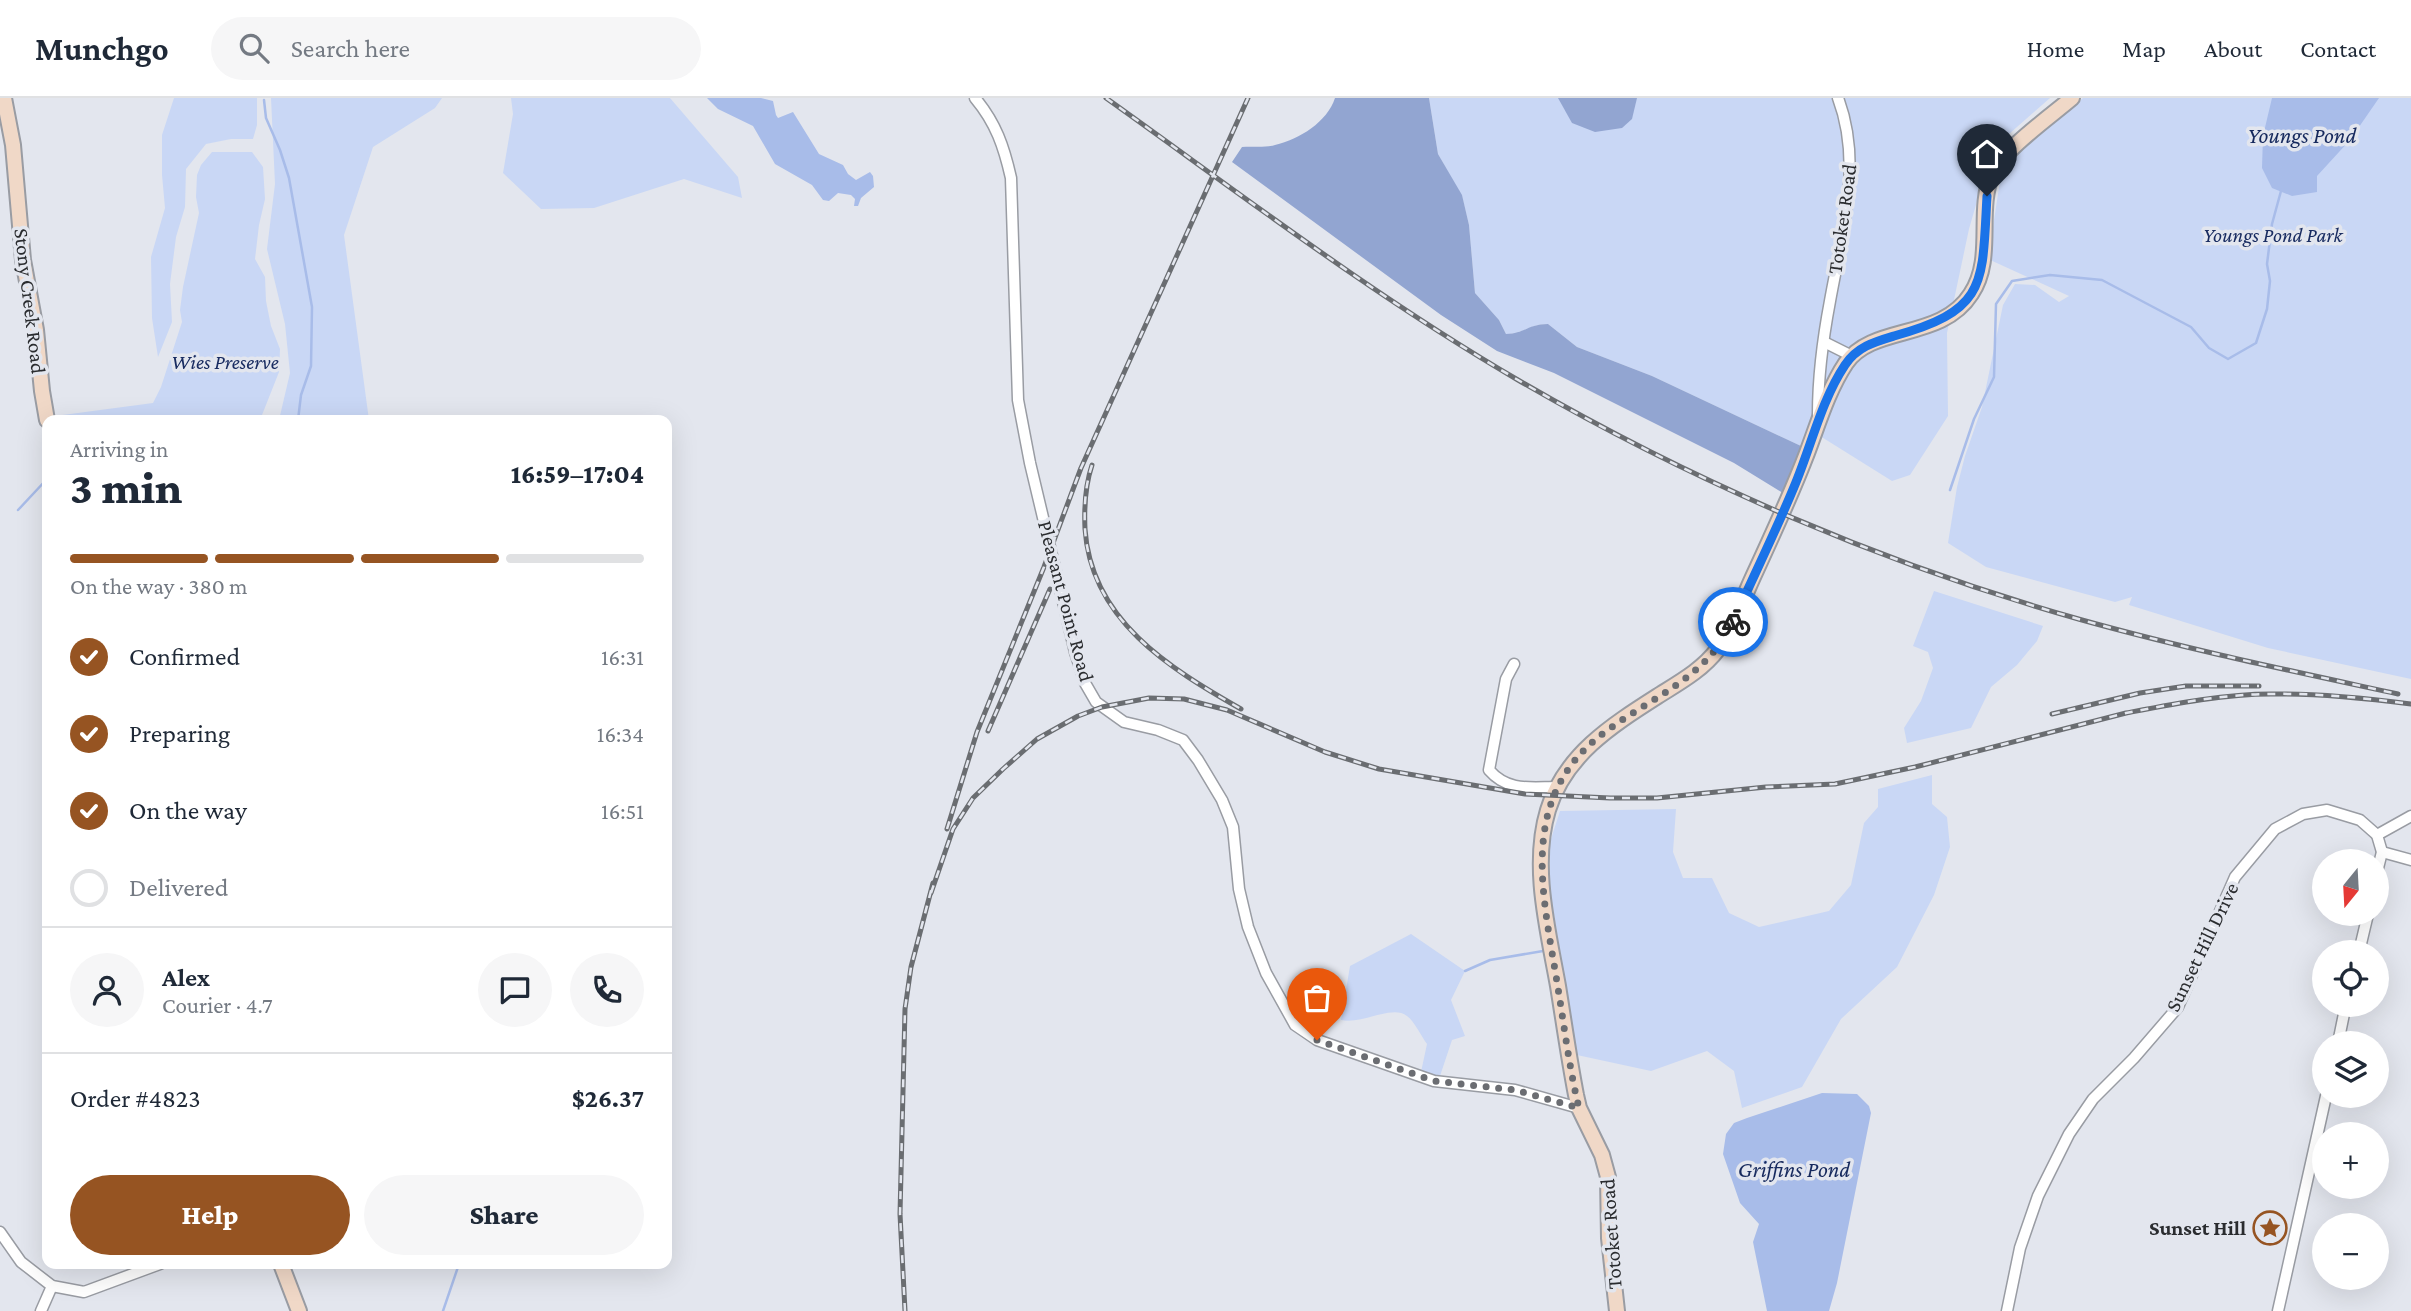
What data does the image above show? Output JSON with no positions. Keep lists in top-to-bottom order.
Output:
{
  "streets": {
    "main road": ["Totoket Road", "Stony Creek Road"],
    "street": ["Pleasant Point Road", "Sunset Hill Drive"]
  },
  "crossings": [
    ["Totoket Road", "Pleasant Point Road"]
  ],
  "water": ["Youngs Pond", "Griffins Pond"],
  "parks": ["Youngs Pond Park", "Wies Preserve"],
  "places": {
    "place": ["Sunset Hill"]
  },
  "north": "bottom",
  "page": {
    "header": "Munchgo",
    "search": "Search here",
    "nav": [
      "Home",
      "Map",
      "About",
      "Contact"
    ],
    "heading": ["3 min", "Arriving in", "16:59–17:04"],
    "panel": [
      "Alex",
      "Courier · 4.7",
      "Order #4823",
      "$26.37"
    ],
    "bar": "On the way · 380 m",
    "list": [
      ["Confirmed", "16:31"],
      ["Preparing", "16:34"],
      ["On the way", "16:51"],
      "Delivered"
    ],
    "map_buttons": ["+", "−"],
    "buttons": ["Help", "Share"]
  }
}
